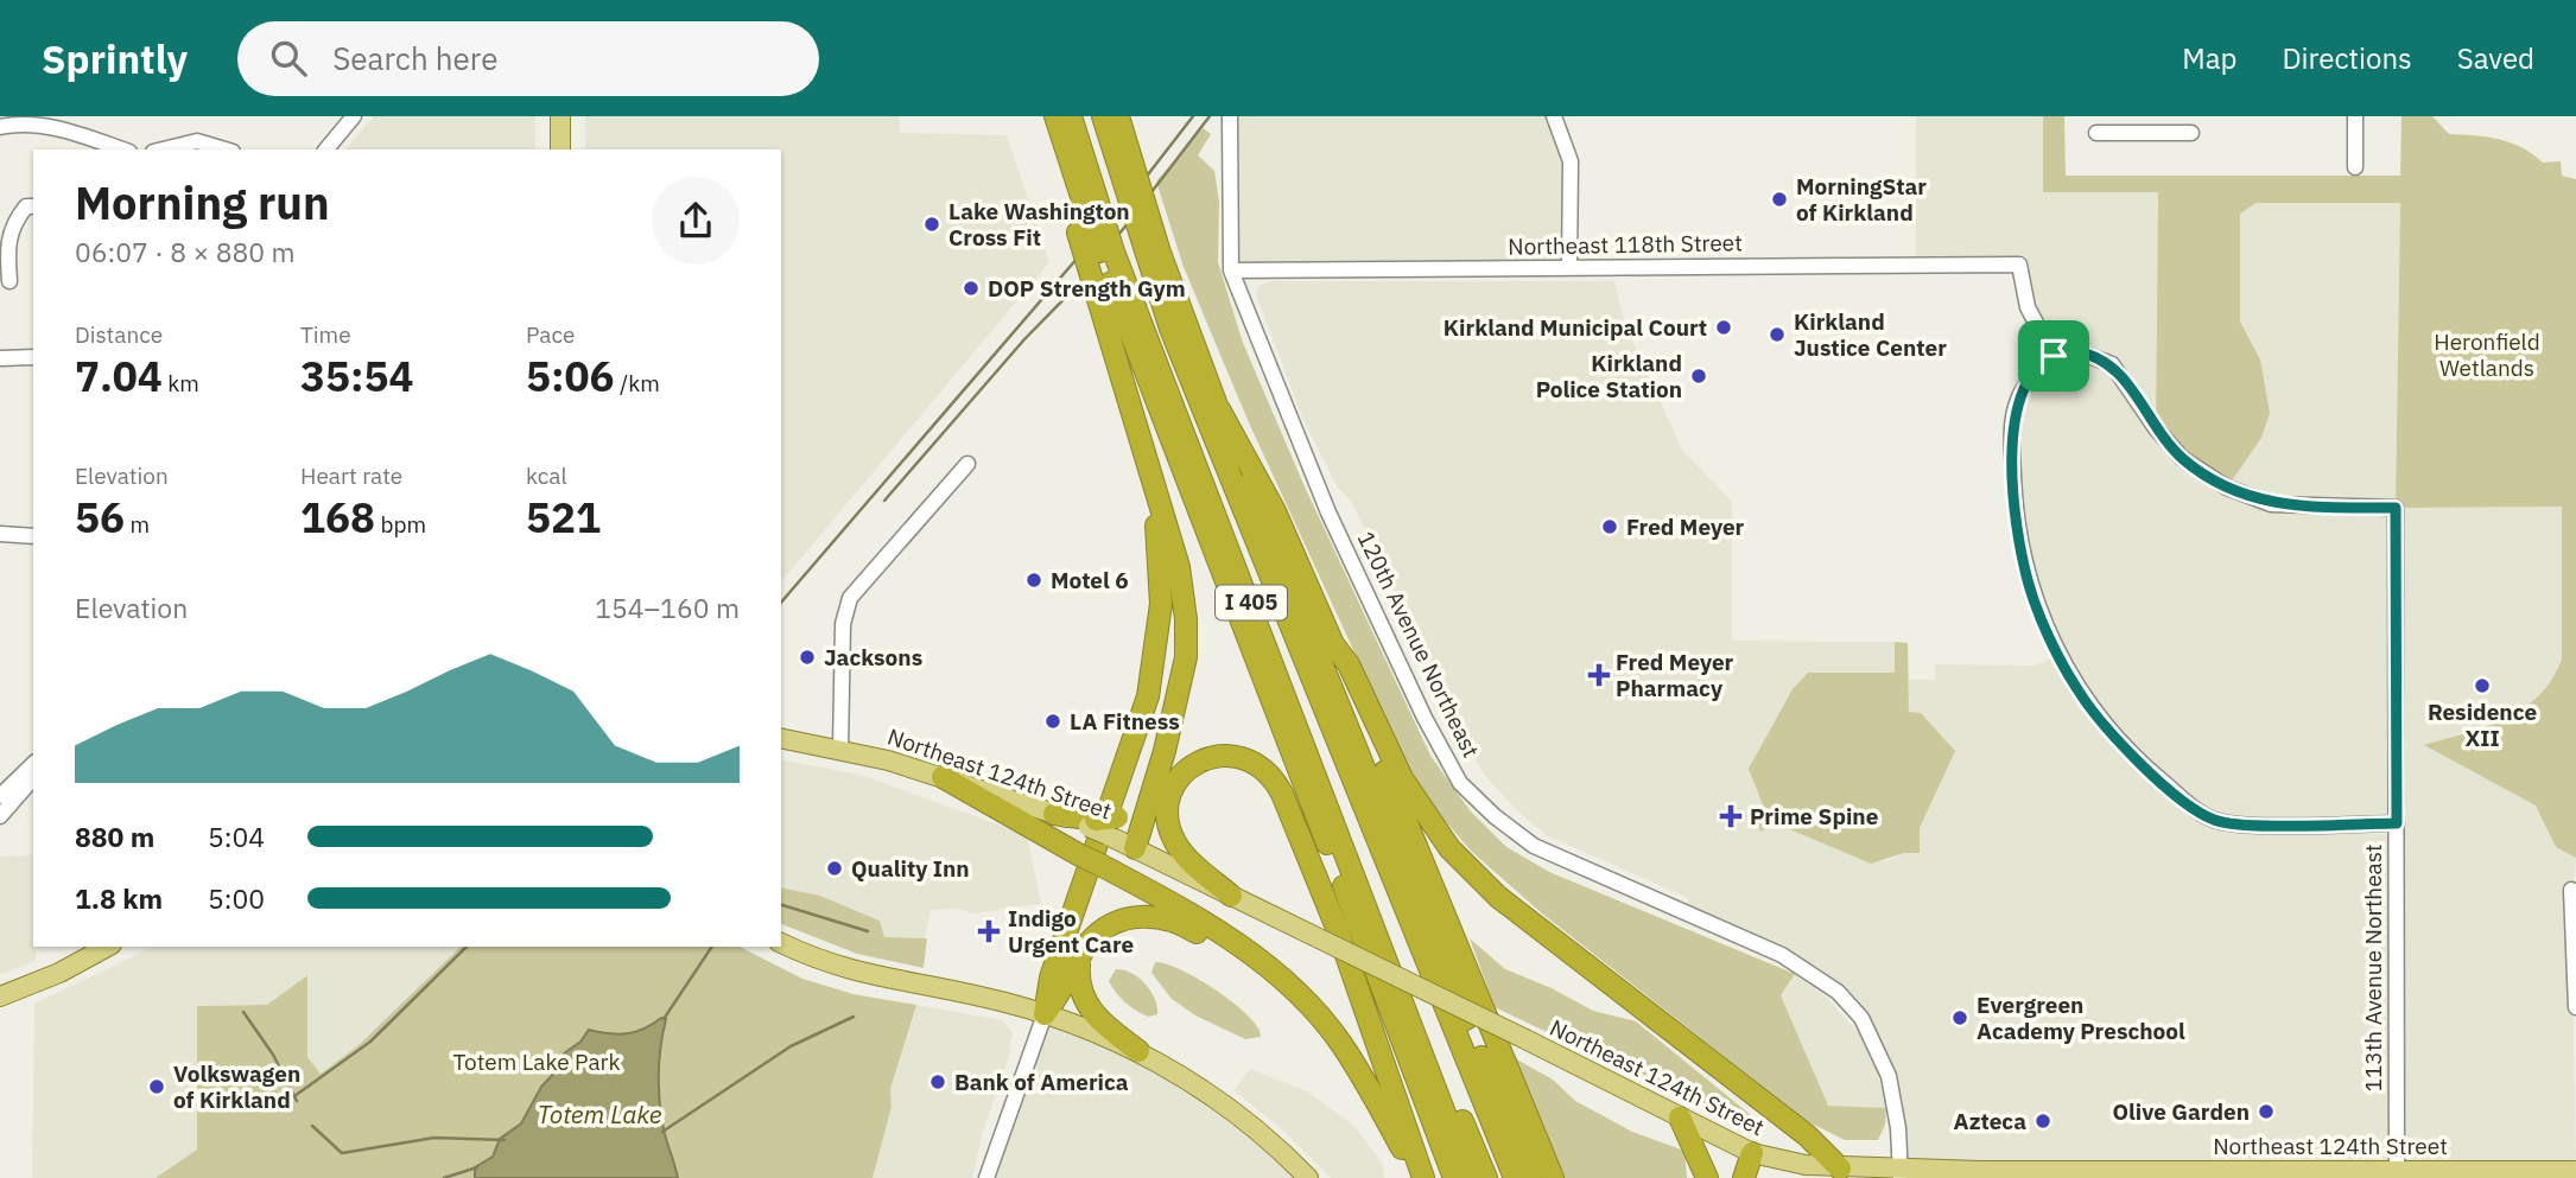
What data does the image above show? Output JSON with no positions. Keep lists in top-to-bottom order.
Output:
{
  "streets": {
    "highway": ["I 405"],
    "main road": ["Northeast 124th Street"],
    "street": ["Northeast 118th Street", "120th Avenue Northeast", "113th Avenue Northeast"]
  },
  "crossings": [
    ["Northeast 118th Street", "120th Avenue Northeast"],
    ["Northeast 118th Street", "113th Avenue Northeast"],
    ["120th Avenue Northeast", "Northeast 124th Street"],
    ["Northeast 124th Street", "113th Avenue Northeast"]
  ],
  "water": ["Totem Lake"],
  "parks": ["Heronfield Wetlands", "Totem Lake Park"],
  "places": {
    "other": [
      "MorningStar of Kirkland",
      "Lake Washington Cross Fit",
      "DOP Strength Gym",
      "Kirkland Municipal Court",
      "Kirkland Justice Center",
      "Kirkland Police Station",
      "Fred Meyer",
      "Motel 6",
      "Jacksons",
      "Residence XII",
      "LA Fitness",
      "Quality Inn",
      "Evergreen Academy Preschool",
      "Bank of America",
      "Volkswagen of Kirkland",
      "Olive Garden",
      "Azteca"
    ],
    "health": ["Fred Meyer Pharmacy", "Prime Spine", "Indigo Urgent Care"]
  },
  "page": {
    "header": "Sprintly",
    "search": "Search here",
    "nav": ["Map", "Directions", "Saved"],
    "heading": ["Morning run", "06:07 · 8 × 880 m"],
    "stats": [
      ["Distance", "7.04 km"],
      ["Time", "35:54"],
      ["Pace", "5:06 /km"],
      ["Elevation", "56 m"],
      ["Heart rate", "168 bpm"],
      ["kcal", "521"]
    ],
    "chart": ["Elevation", "154–160 m"],
    "list": [
      {
        "name": "880 m",
        "note": "5:04"
      },
      {
        "name": "1.8 km",
        "note": "5:00"
      }
    ]
  }
}
